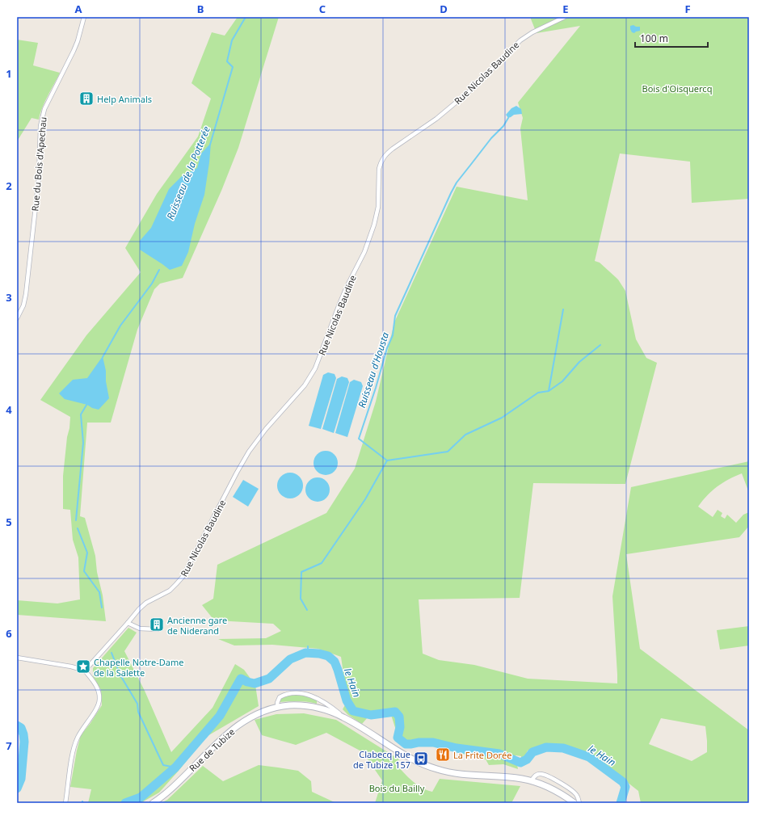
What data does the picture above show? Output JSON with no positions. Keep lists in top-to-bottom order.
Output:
{
  "streets": {
    "main road": ["Rue de Tubize"],
    "street": ["Rue Nicolas Baudine", "Rue du Bois d'Apechau"]
  },
  "water": ["Ruisseau de la Potterée", "Ruisseau d'Housta", "le Hain"],
  "parks": ["Bois d'Oisquercq", "Bois du Bailly"],
  "places": {
    "building": ["Help Animals", "Ancienne gare de Niderand"],
    "place": ["Chapelle Notre-Dame de la Salette"],
    "restaurant": ["La Frite Dorée"],
    "bus stop": ["Clabecq Rue de Tubize 157"]
  },
  "scale_bar": "100 m",
  "grid": {
    "columns": [
      "A",
      "B",
      "C",
      "D",
      "E",
      "F"
    ],
    "rows": [
      "1",
      "2",
      "3",
      "4",
      "5",
      "6",
      "7"
    ]
  }
}
